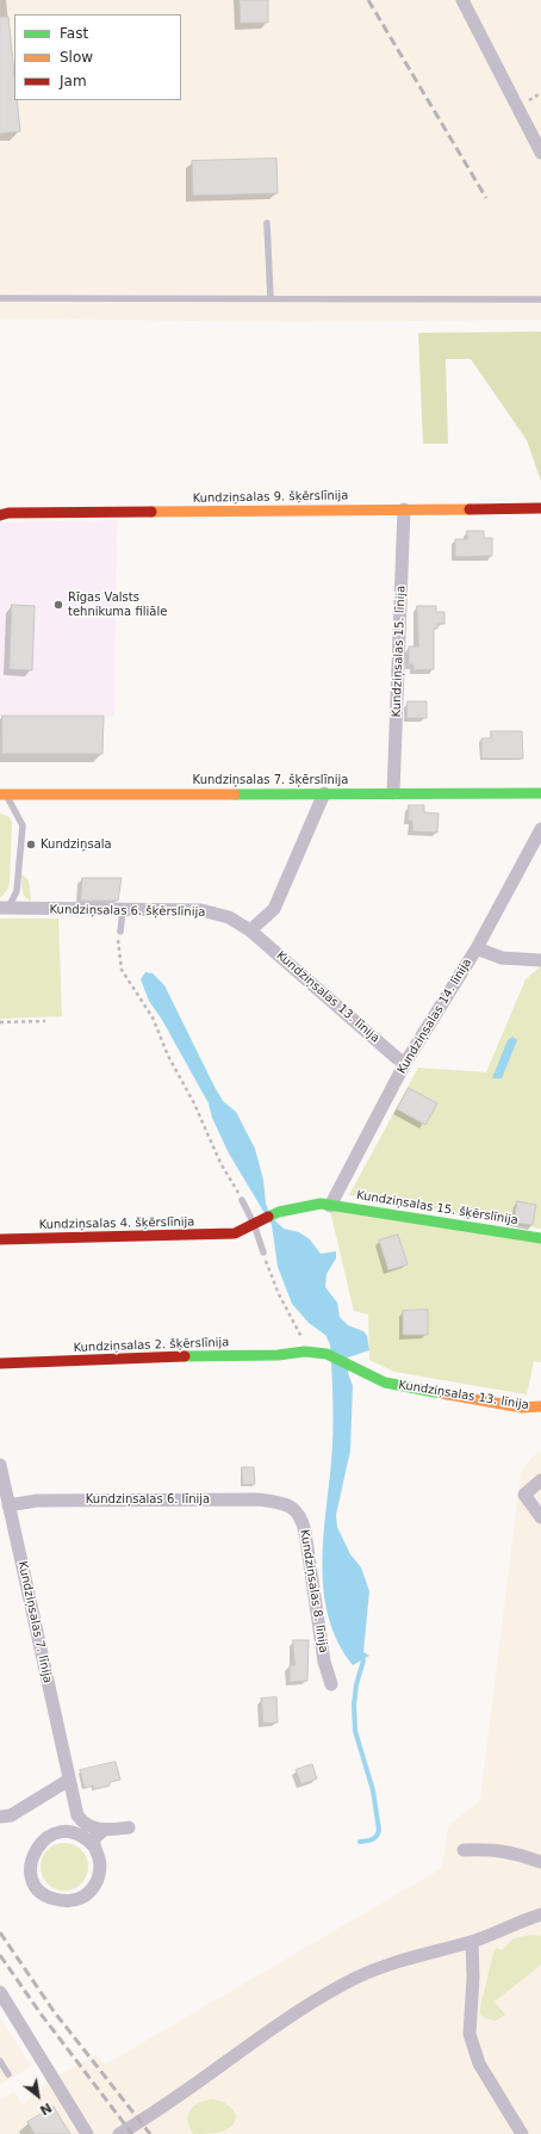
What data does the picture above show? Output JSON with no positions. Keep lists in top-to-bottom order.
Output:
{
  "streets": {
    "street": [
      "Kundziņsalas 9. šķērslīnija",
      "Kundziņsalas 15. līnija",
      "Kundziņsalas 7. šķērslīnija",
      "Kundziņsalas 6. šķērslīnija",
      "Kundziņsalas 13. līnija",
      "Kundziņsalas 14. līnija",
      "Kundziņsalas 15. šķērslīnija",
      "Kundziņsalas 4. šķērslīnija",
      "Kundziņsalas 2. šķērslīnija",
      "Kundziņsalas 6. līnija",
      "Kundziņsalas 8. līnija",
      "Kundziņsalas 7. līnija"
    ]
  },
  "crossings": [
    ["Kundziņsalas 9. šķērslīnija", "Kundziņsalas 15. līnija"],
    ["Kundziņsalas 15. līnija", "Kundziņsalas 7. šķērslīnija"],
    ["Kundziņsalas 6. šķērslīnija", "Kundziņsalas 13. līnija"],
    ["Kundziņsalas 13. līnija", "Kundziņsalas 14. līnija"],
    ["Kundziņsalas 13. līnija", "Kundziņsalas 2. šķērslīnija"],
    ["Kundziņsalas 14. līnija", "Kundziņsalas 15. šķērslīnija"],
    ["Kundziņsalas 15. šķērslīnija", "Kundziņsalas 4. šķērslīnija"],
    ["Kundziņsalas 6. līnija", "Kundziņsalas 8. līnija"],
    ["Kundziņsalas 6. līnija", "Kundziņsalas 7. līnija"]
  ],
  "places": ["Rīgas Valsts tehnikuma filiāle", "Kundziņsala"],
  "legend": ["Fast", "Slow", "Jam"],
  "north": "bottom right"
}
